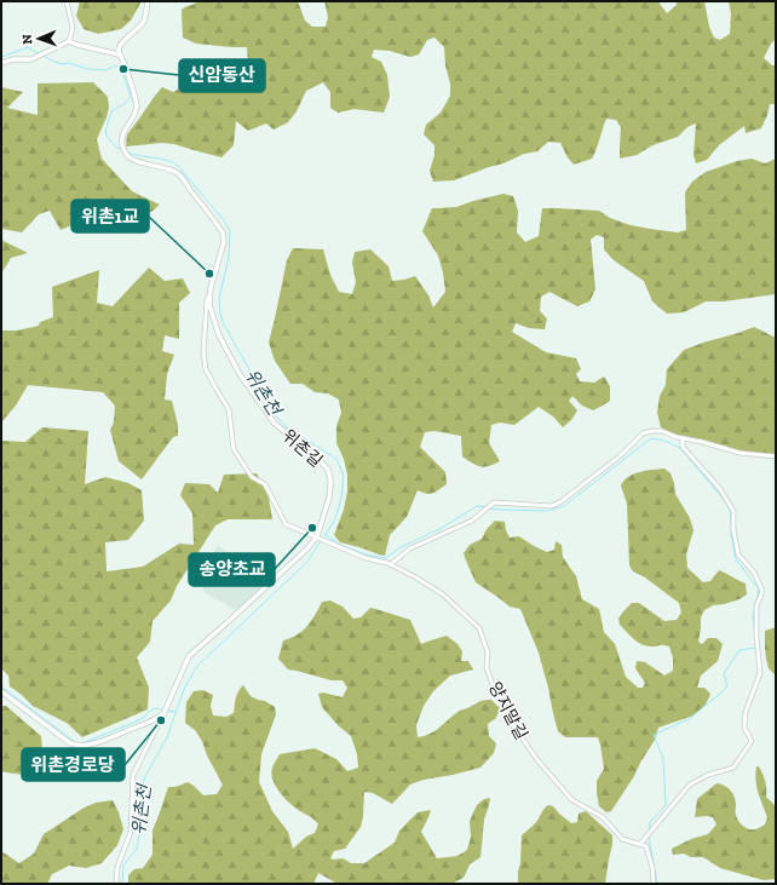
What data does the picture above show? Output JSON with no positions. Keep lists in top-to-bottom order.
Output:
{
  "streets": {
    "street": ["위촌길", "양지말길"]
  },
  "crossings": [
    ["위촌길", "양지말길"]
  ],
  "water": ["위촌천"],
  "places": [
    "신암동산",
    "위촌1교",
    "송양초교",
    "위촌경로당"
  ],
  "north": "left"
}
